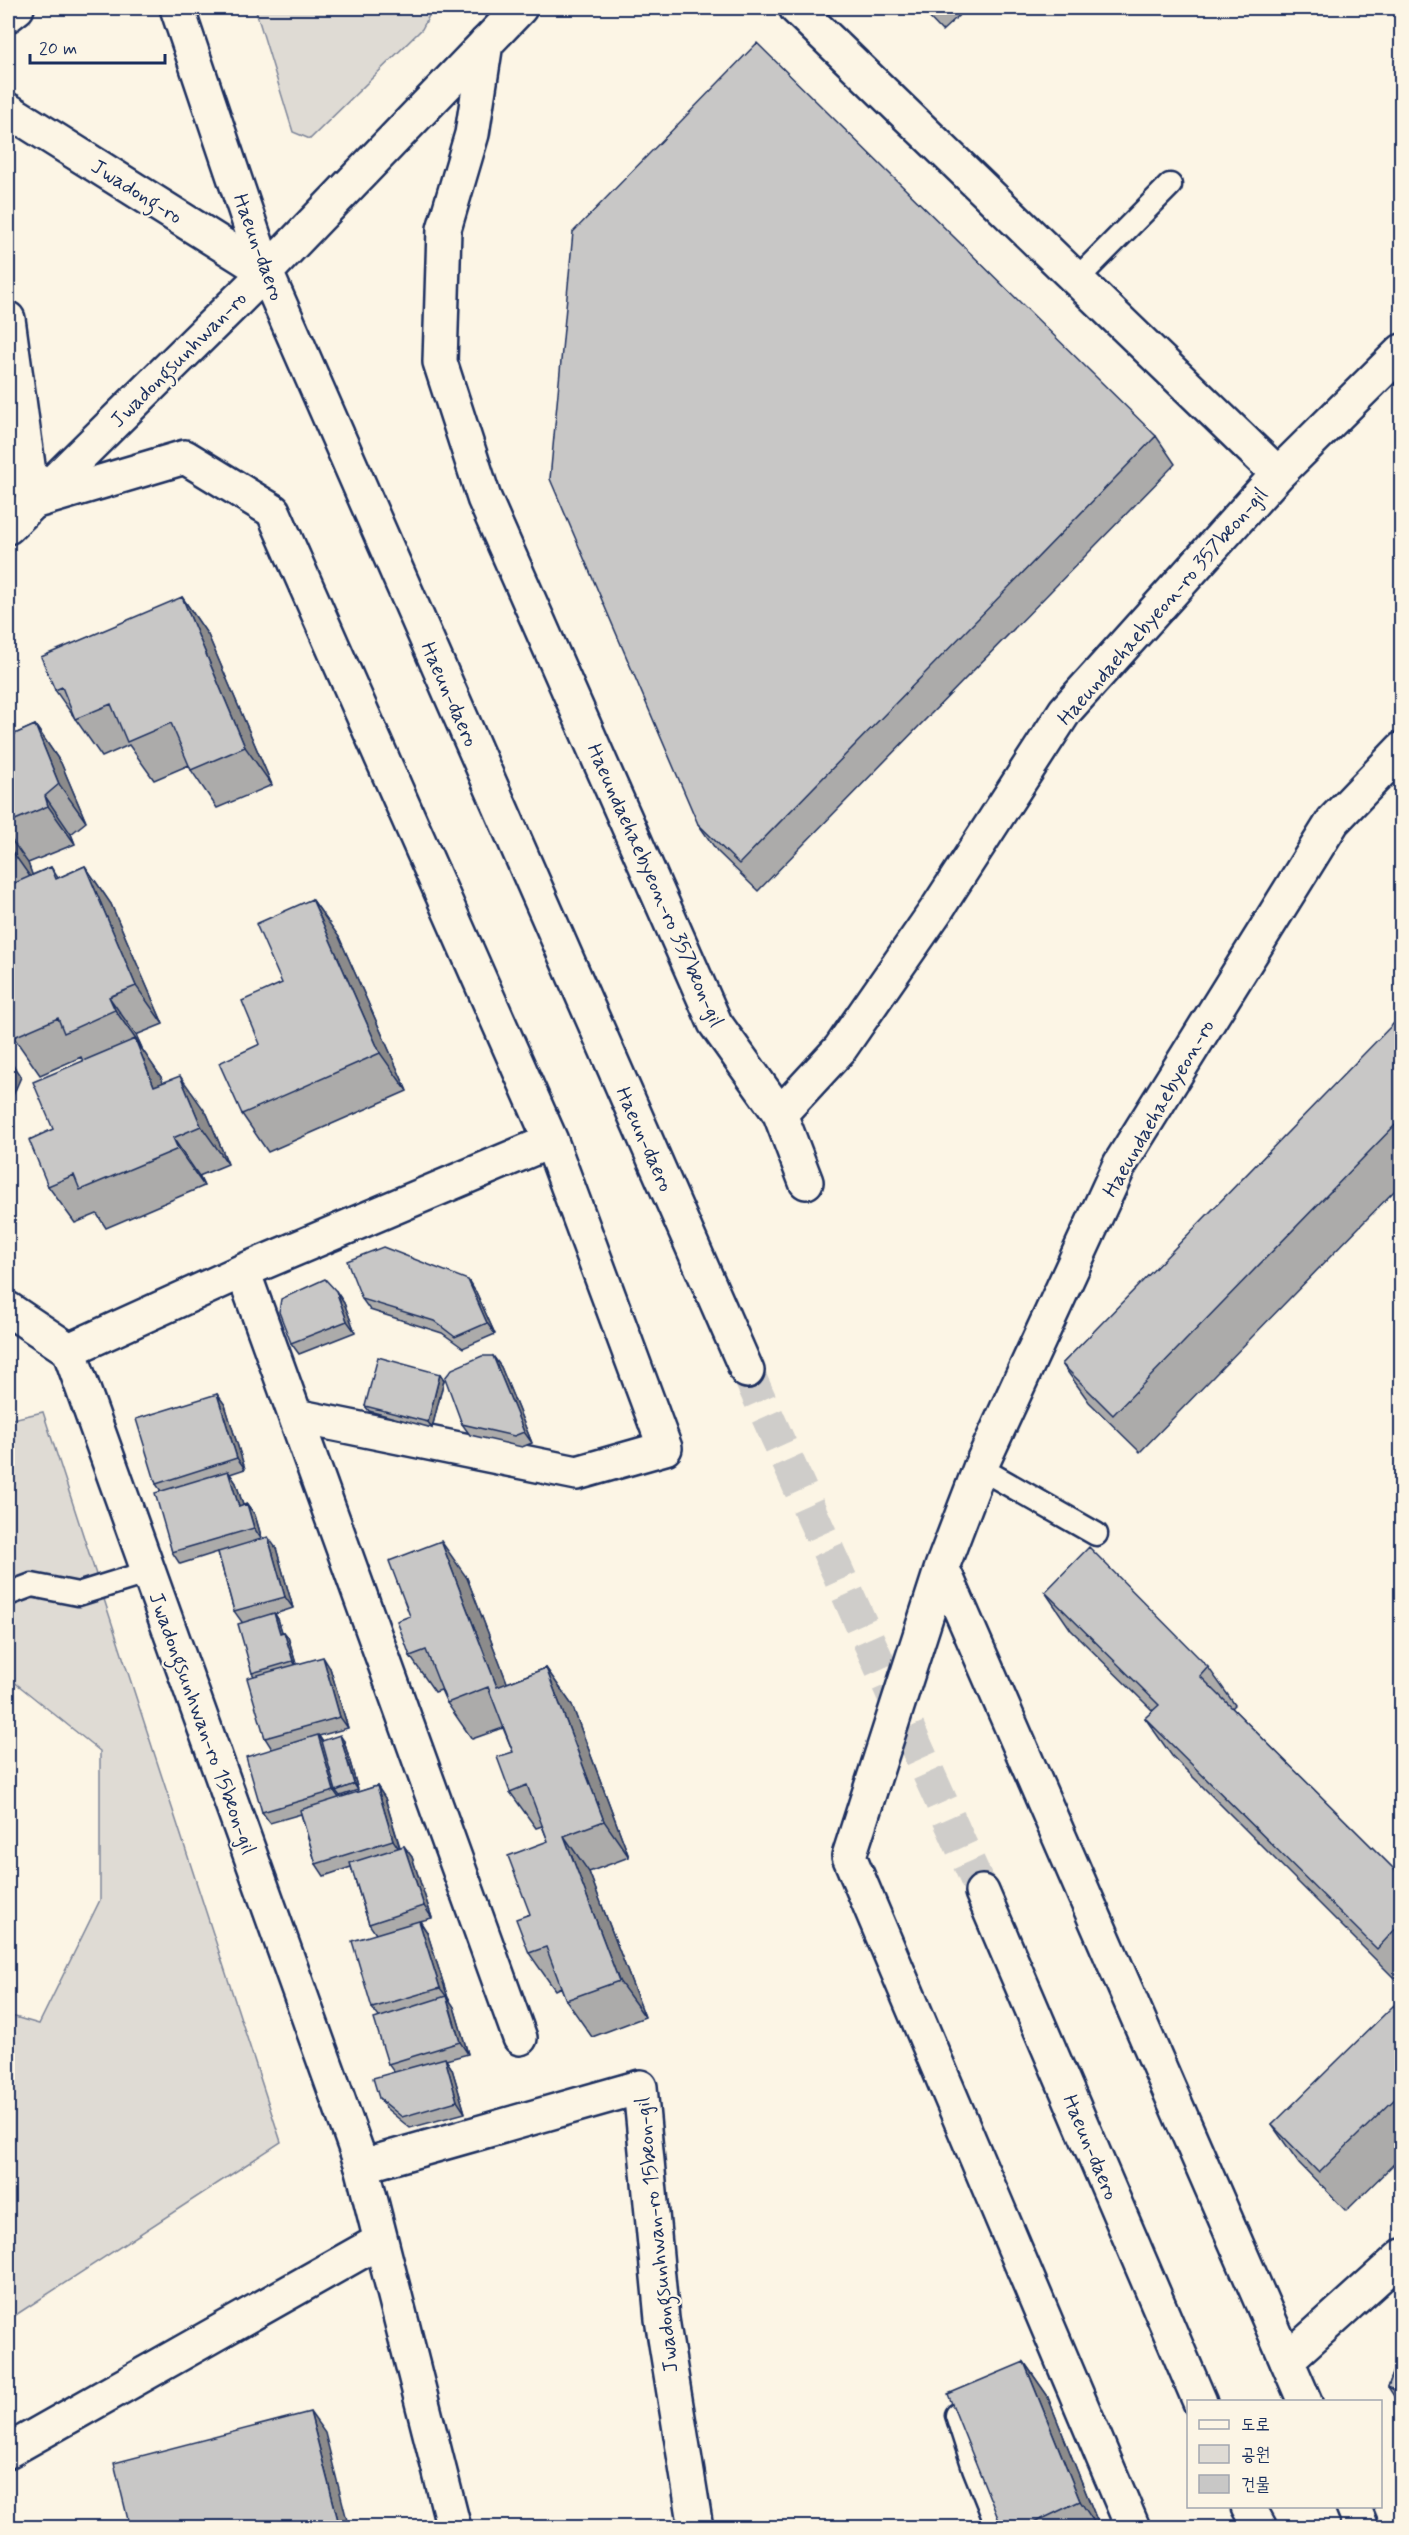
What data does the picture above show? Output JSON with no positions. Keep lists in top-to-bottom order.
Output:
{
  "streets": {
    "street": [
      "Jwadong-ro",
      "Haeun-daero",
      "Jwadongsunhwan-ro",
      "Haeundaehaebyeon-ro 357beon-gil",
      "Haeundaehaebyeon-ro",
      "Jwadongsunhwan-ro 15beon-gil"
    ]
  },
  "crossings": [
    ["Jwadong-ro", "Haeun-daero"],
    ["Jwadong-ro", "Jwadongsunhwan-ro"],
    ["Haeun-daero", "Jwadongsunhwan-ro"],
    ["Jwadongsunhwan-ro", "Haeundaehaebyeon-ro 357beon-gil"]
  ],
  "legend": ["도로", "공원", "건물"],
  "scale_bar": "20 m"
}
